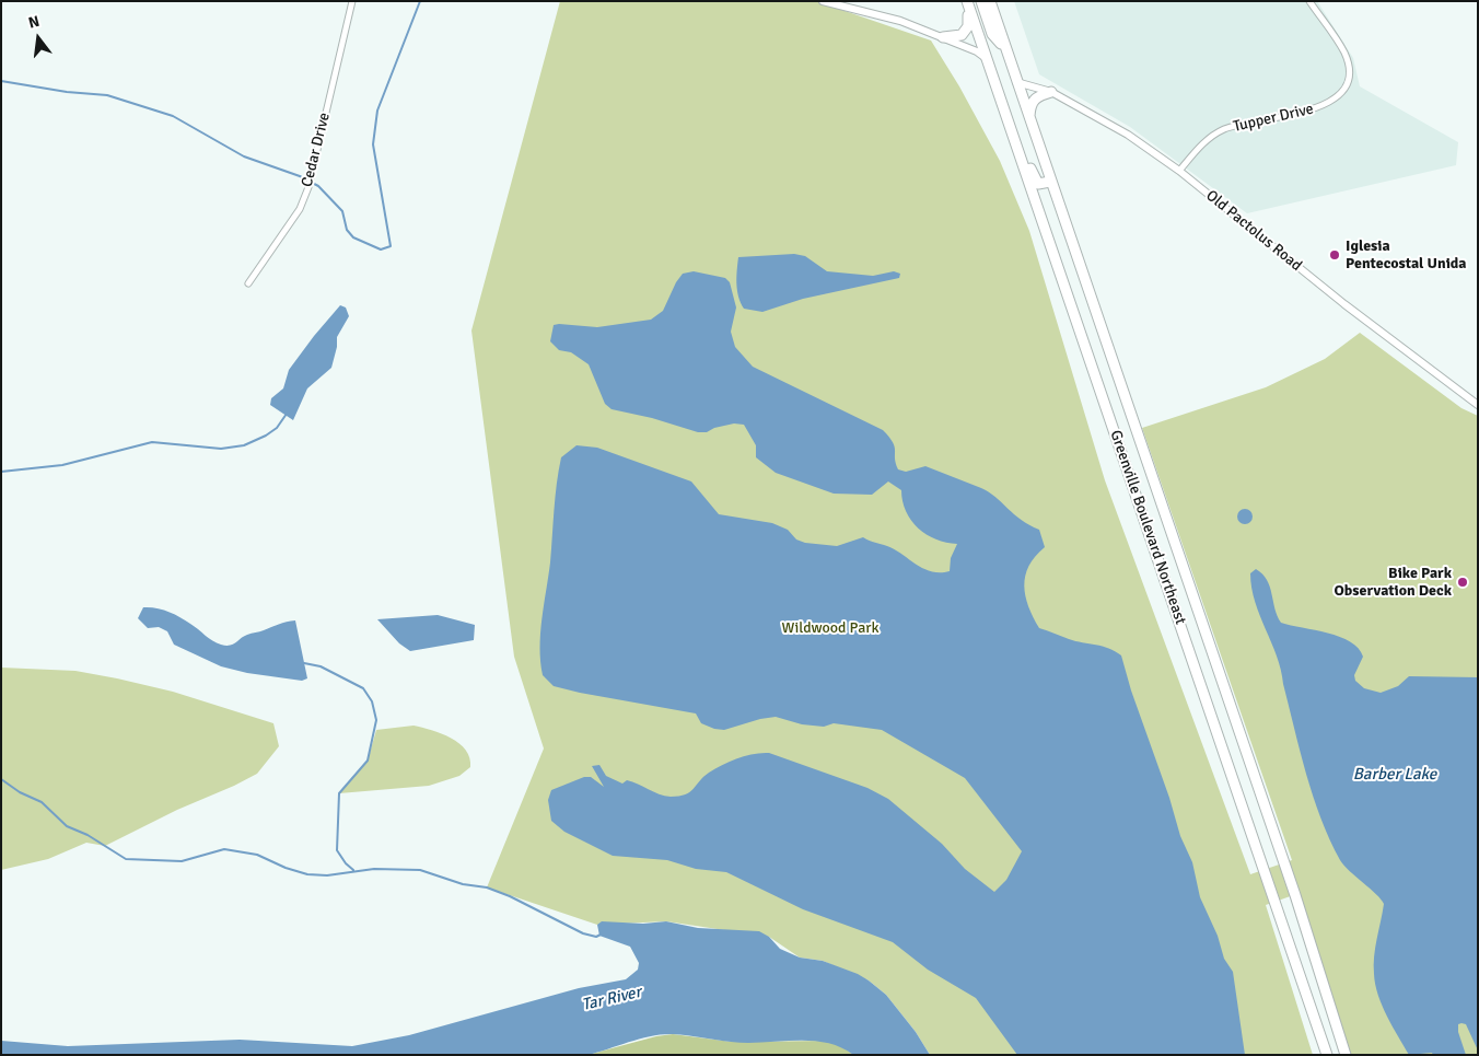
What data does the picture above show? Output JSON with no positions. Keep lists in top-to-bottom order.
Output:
{
  "streets": {
    "highway": ["Greenville Boulevard Northeast"],
    "street": ["Tupper Drive", "Cedar Drive", "Old Pactolus Road"]
  },
  "crossings": [
    ["Tupper Drive", "Old Pactolus Road"],
    ["Old Pactolus Road", "Greenville Boulevard Northeast"]
  ],
  "water": ["Barber Lake", "Tar River"],
  "parks": ["Wildwood Park"],
  "places": ["Iglesia Pentecostal Unida", "Bike Park Observation Deck"],
  "north": "top"
}
